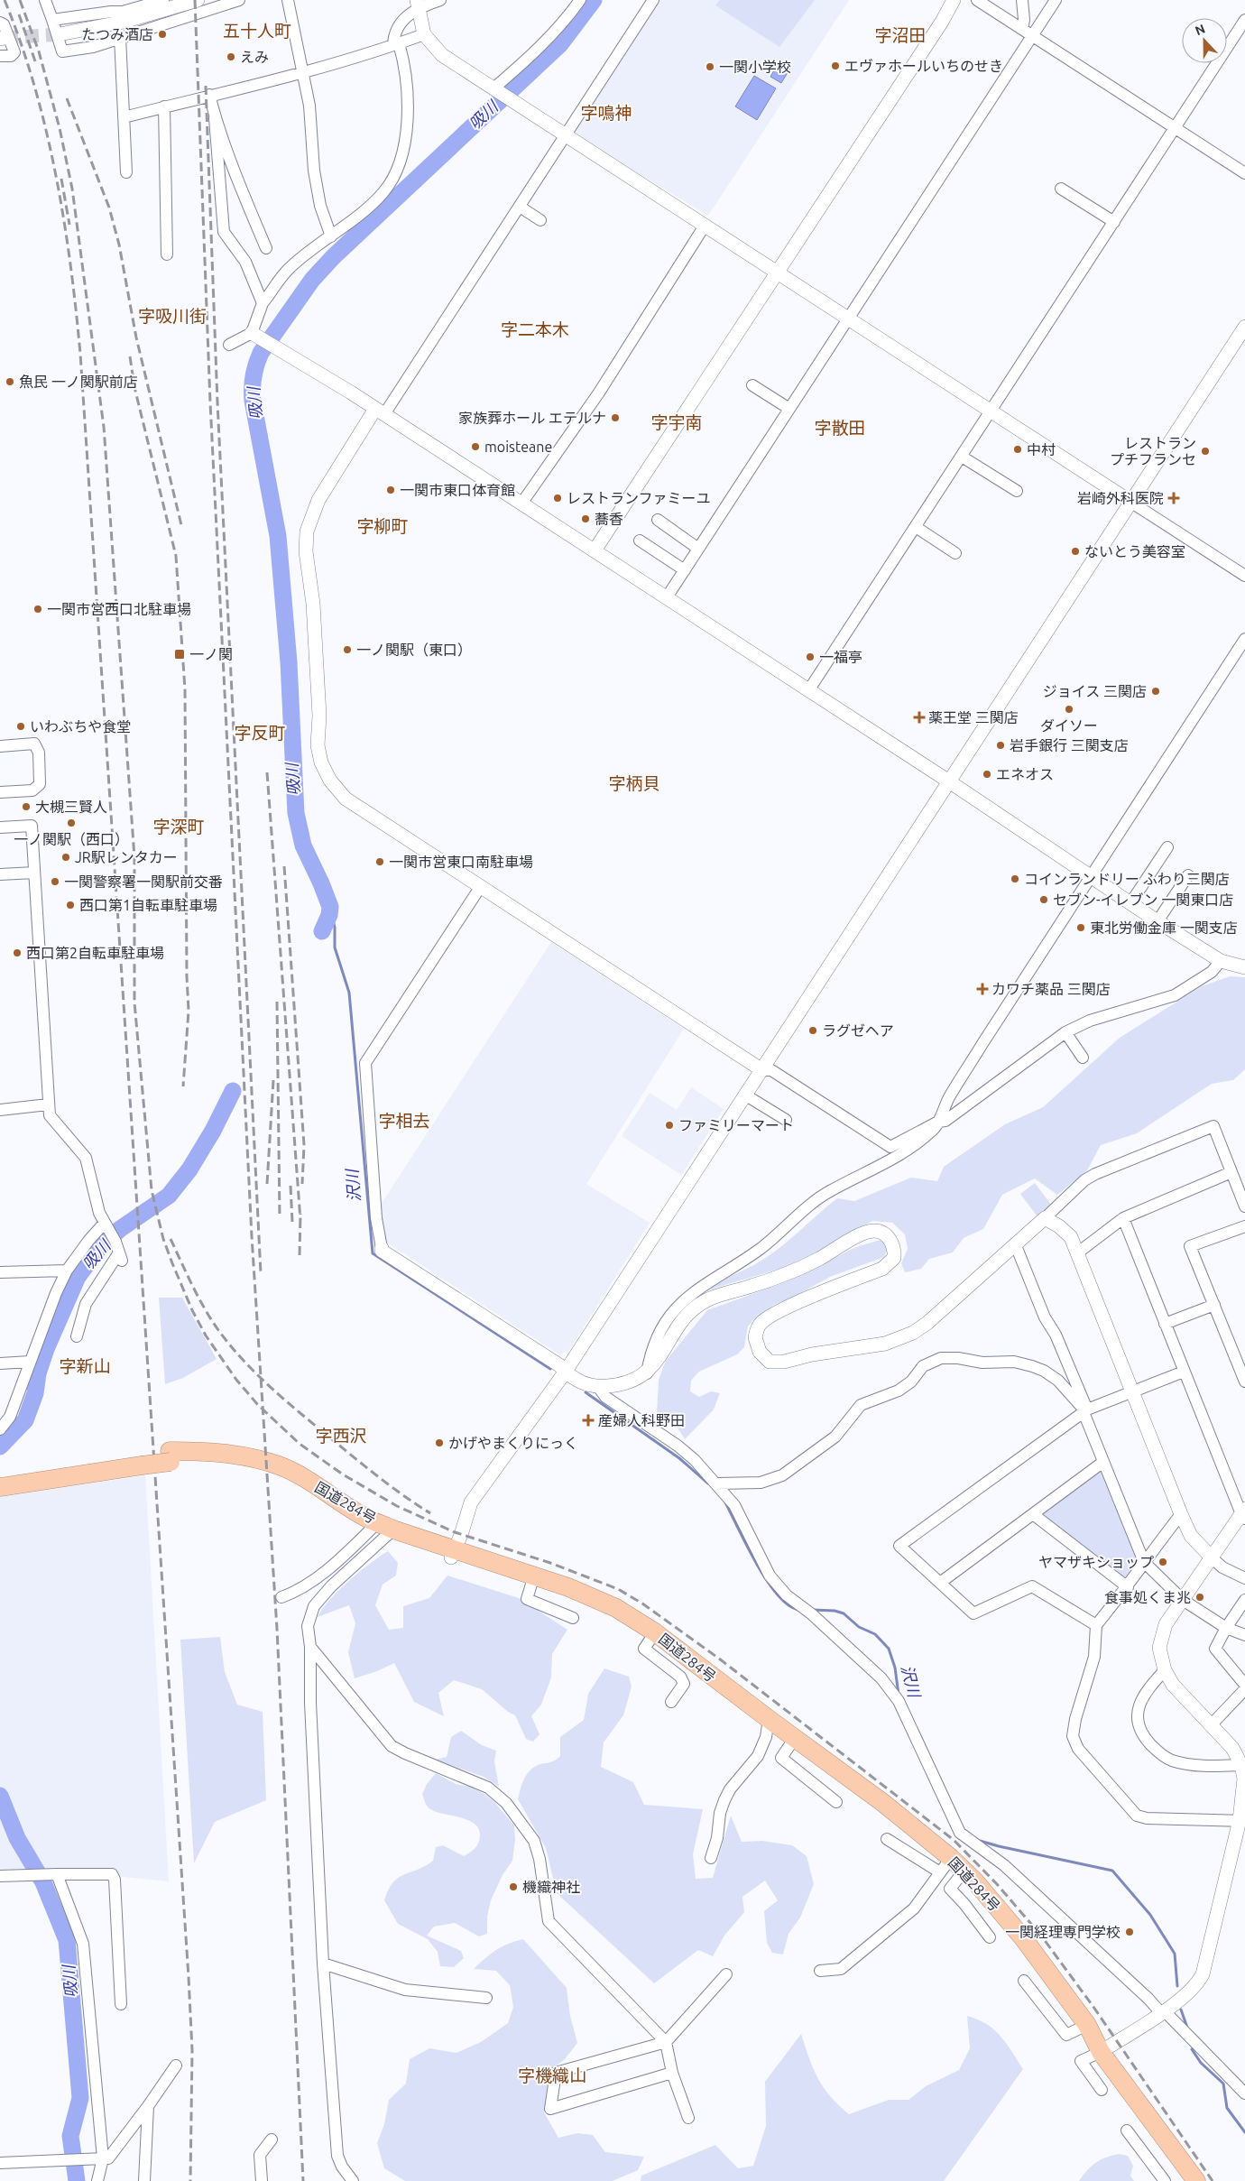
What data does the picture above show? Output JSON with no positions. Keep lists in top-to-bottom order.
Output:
{
  "streets": {
    "highway": ["国道284号"]
  },
  "districts": [
    "五十人町",
    "字沼田",
    "字鳴神",
    "字吸川街",
    "字二本木",
    "字宇南",
    "字散田",
    "字柳町",
    "字反町",
    "字柄貝",
    "字深町",
    "字相去",
    "字新山",
    "字西沢",
    "字機織山"
  ],
  "water": ["吸川", "沢川"],
  "places": {
    "other": [
      "たつみ酒店",
      "えみ",
      "エヴァホールいちのせき",
      "一関小学校",
      "魚民 一ノ関駅前店",
      "家族葬ホール エテルナ",
      "moisteane",
      "中村",
      "レストラン プチフランセ",
      "一関市東口体育館",
      "レストランファミーユ",
      "蕎香",
      "ないとう美容室",
      "一関市営西口北駐車場",
      "一ノ関駅（東口）",
      "一福亭",
      "ジョイス 三関店",
      "ダイソー",
      "いわぶちや食堂",
      "岩手銀行 三関支店",
      "エネオス",
      "大槻三賢人",
      "一ノ関駅（西口）",
      "JR駅レンタカー",
      "一関市営東口南駐車場",
      "コインランドリー ふわり三関店",
      "一関警察署一関駅前交番",
      "セブン-イレブン 一関東口店",
      "西口第1自転車駐車場",
      "東北労働金庫 一関支店",
      "西口第2自転車駐車場",
      "ラグゼヘア",
      "ファミリーマート",
      "かげやまくりにっく",
      "ヤマザキショップ",
      "食事処くま兆",
      "機織神社",
      "一関経理専門学校"
    ],
    "health": [
      "岩崎外科医院",
      "薬王堂 三関店",
      "カワチ薬品 三関店",
      "産婦人科野田"
    ],
    "transit": ["一ノ関"]
  },
  "north": "top"
}
